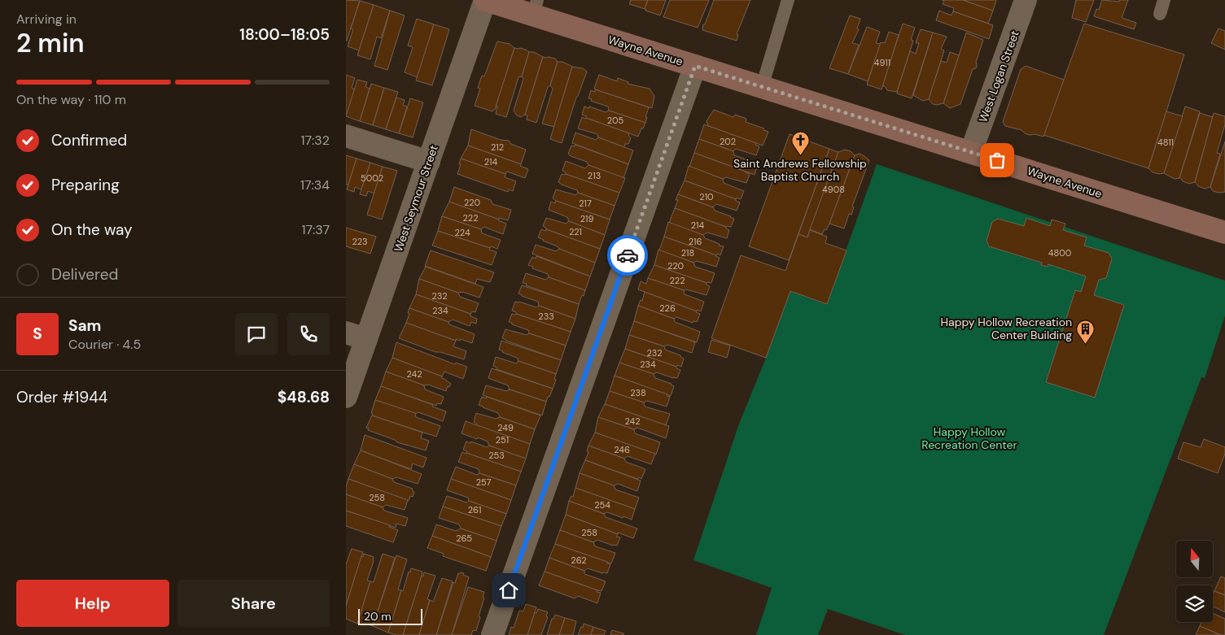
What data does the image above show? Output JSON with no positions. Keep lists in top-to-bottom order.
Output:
{
  "streets": {
    "main road": ["Wayne Avenue"],
    "street": ["West Logan Street", "West Seymour Street"]
  },
  "crossings": [
    ["Wayne Avenue", "West Logan Street"],
    ["Wayne Avenue", "West Seymour Street"]
  ],
  "parks": ["Happy Hollow Recreation Center"],
  "places": {
    "church": ["Saint Andrews Fellowship Baptist Church"],
    "building": ["Happy Hollow Recreation Center Building"]
  },
  "house_numbers": [
    "4911",
    "205",
    "202",
    "4811",
    "212",
    "214",
    "213",
    "5002",
    "4908",
    "210",
    "220",
    "217",
    "222",
    "219",
    "214",
    "221",
    "224",
    "223",
    "216",
    "218",
    "4800",
    "220",
    "222",
    "232",
    "226",
    "234",
    "233",
    "232",
    "234",
    "242",
    "238",
    "242",
    "249",
    "251",
    "246",
    "253",
    "257",
    "258",
    "254",
    "261",
    "258",
    "265",
    "262"
  ],
  "scale_bar": "20 m",
  "north": "top",
  "page": {
    "heading": ["2 min", "Arriving in", "18:00–18:05"],
    "panel": [
      "Sam",
      "Courier · 4.5",
      "Order #1944",
      "$48.68"
    ],
    "bar": "On the way · 110 m",
    "list": [
      ["Confirmed", "17:32"],
      ["Preparing", "17:34"],
      ["On the way", "17:37"],
      "Delivered"
    ],
    "round": "S",
    "buttons": ["Help", "Share"],
    "scale": "20 m"
  }
}
